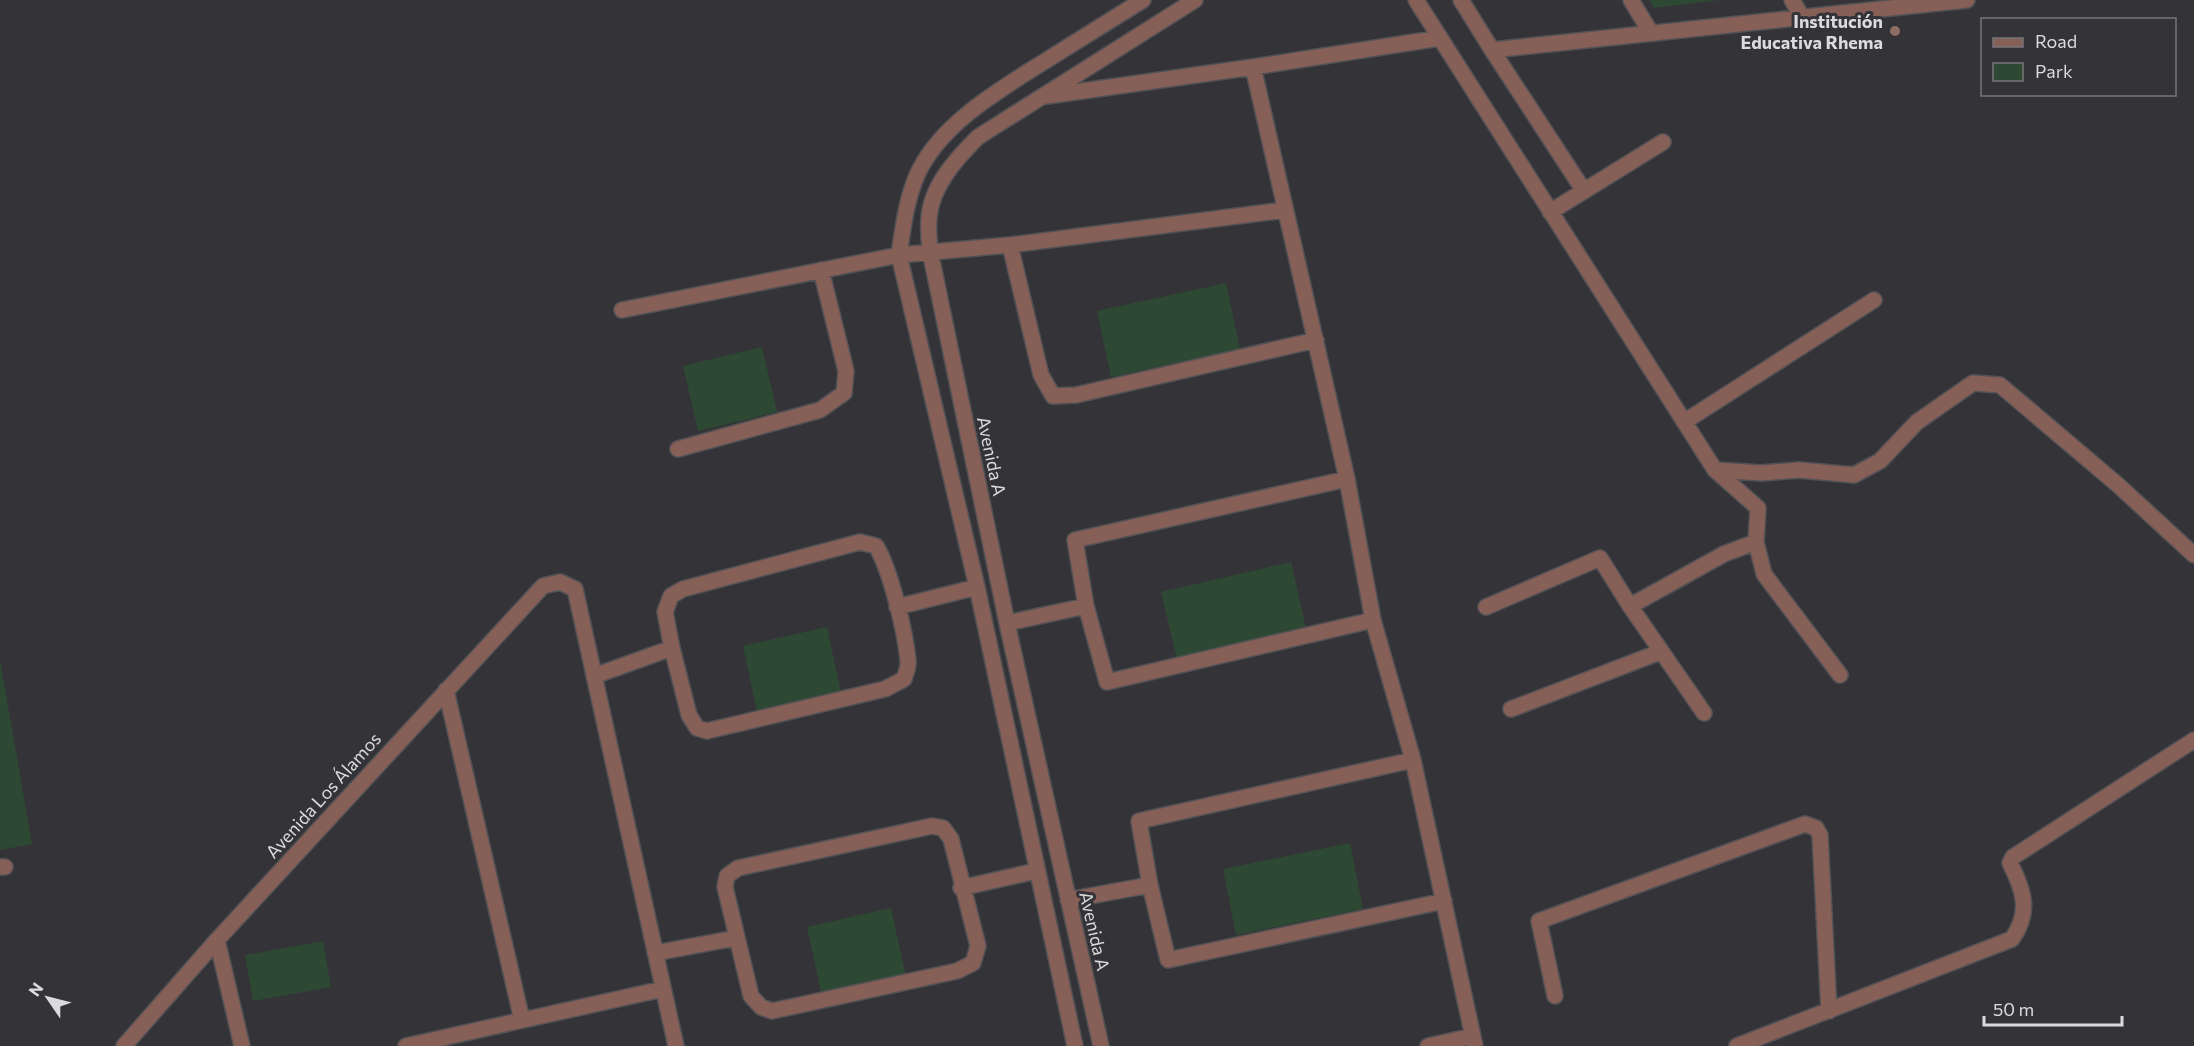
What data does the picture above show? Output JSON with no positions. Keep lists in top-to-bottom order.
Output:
{
  "streets": {
    "street": ["Avenida A", "Avenida Los Álamos"]
  },
  "places": ["Institución Educativa Rhema"],
  "legend": ["Road", "Park"],
  "scale_bar": "50 m",
  "north": "top left"
}
